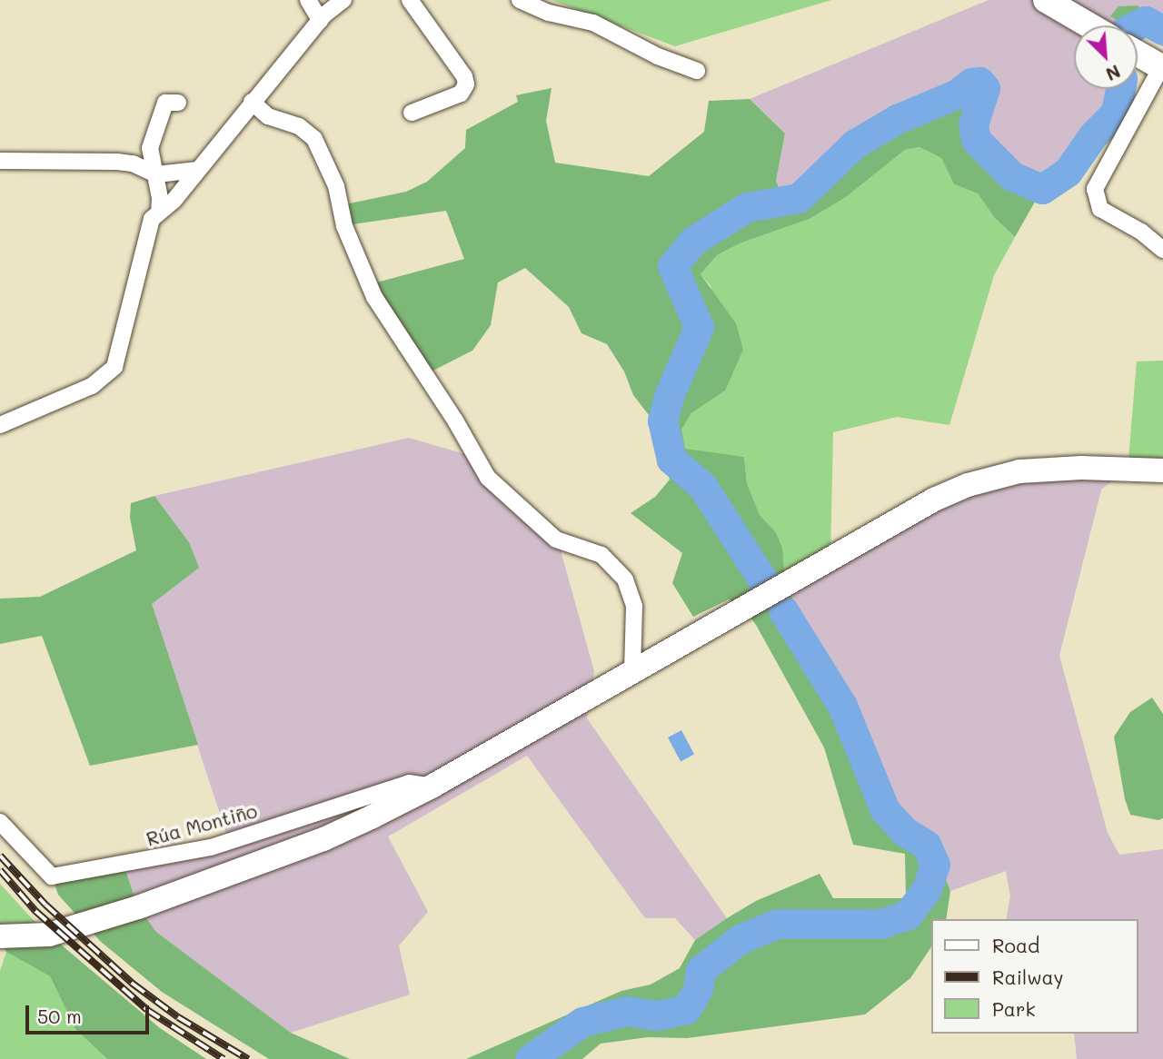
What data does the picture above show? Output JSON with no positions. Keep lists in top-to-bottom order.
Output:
{
  "streets": {
    "street": ["Rúa Montiño"]
  },
  "legend": ["Road", "Railway", "Park"],
  "scale_bar": "50 m",
  "north": "bottom right"
}
